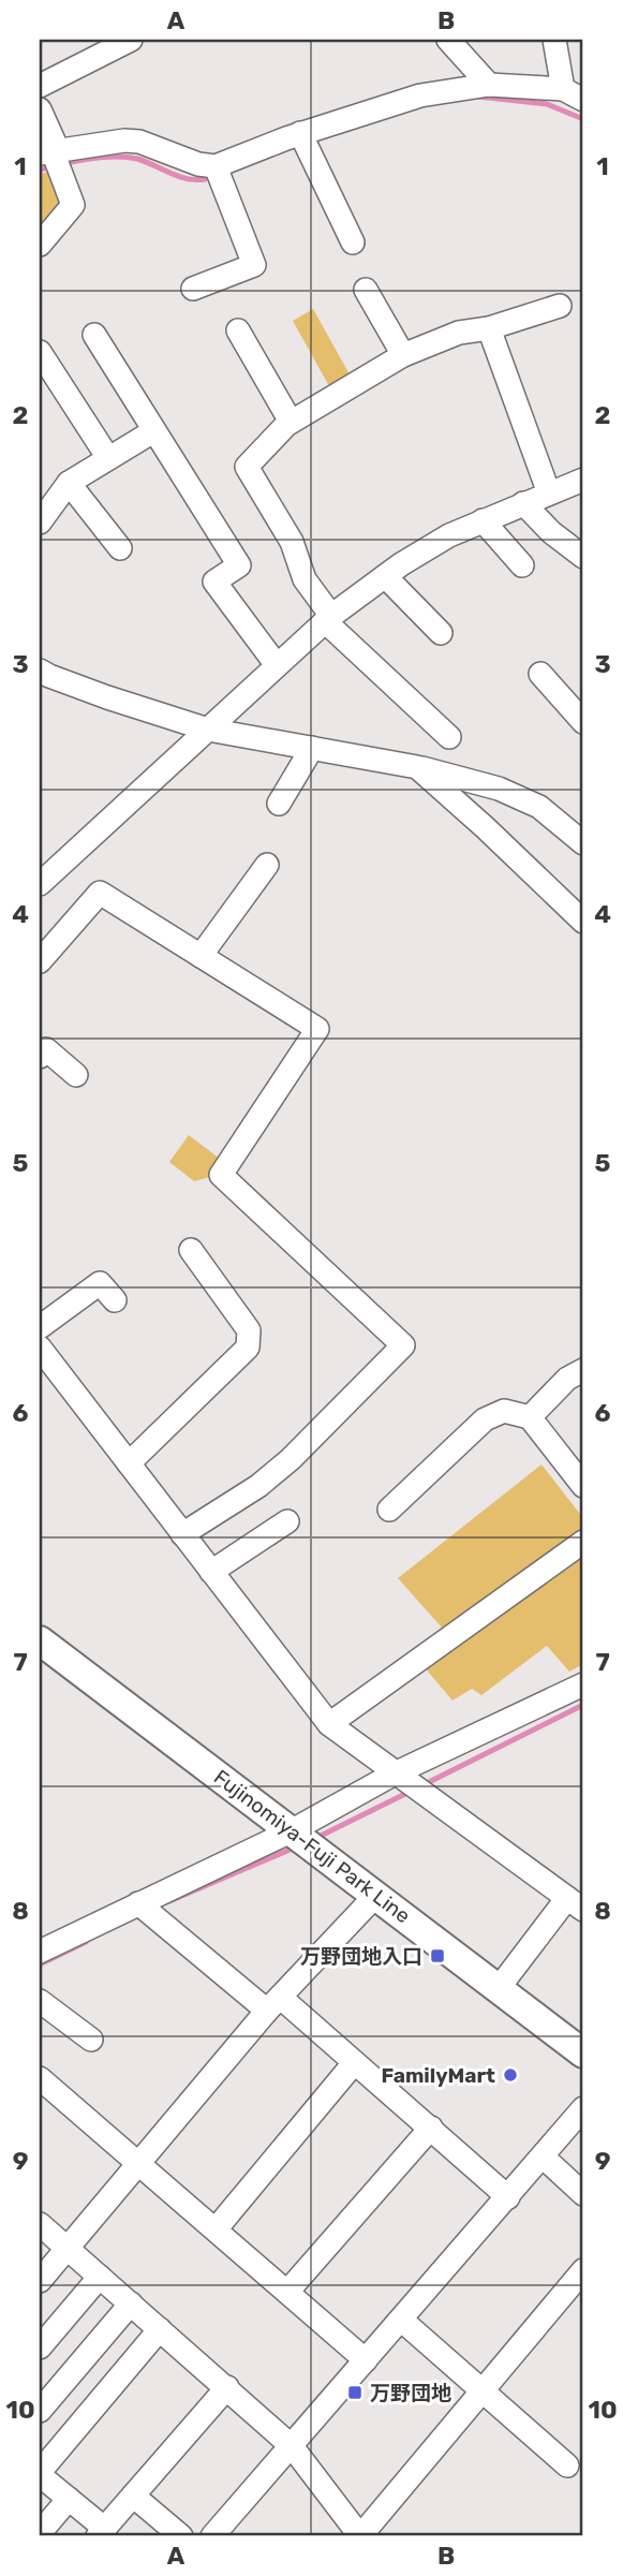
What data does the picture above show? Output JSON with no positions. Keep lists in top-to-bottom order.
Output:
{
  "streets": {
    "main road": ["Fujinomiya-Fuji Park Line"]
  },
  "places": {
    "transit": ["万野団地入口", "万野団地"],
    "other": ["FamilyMart"]
  },
  "grid": {
    "columns": ["A", "B"],
    "rows": [
      "1",
      "2",
      "3",
      "4",
      "5",
      "6",
      "7",
      "8",
      "9",
      "10"
    ]
  }
}
